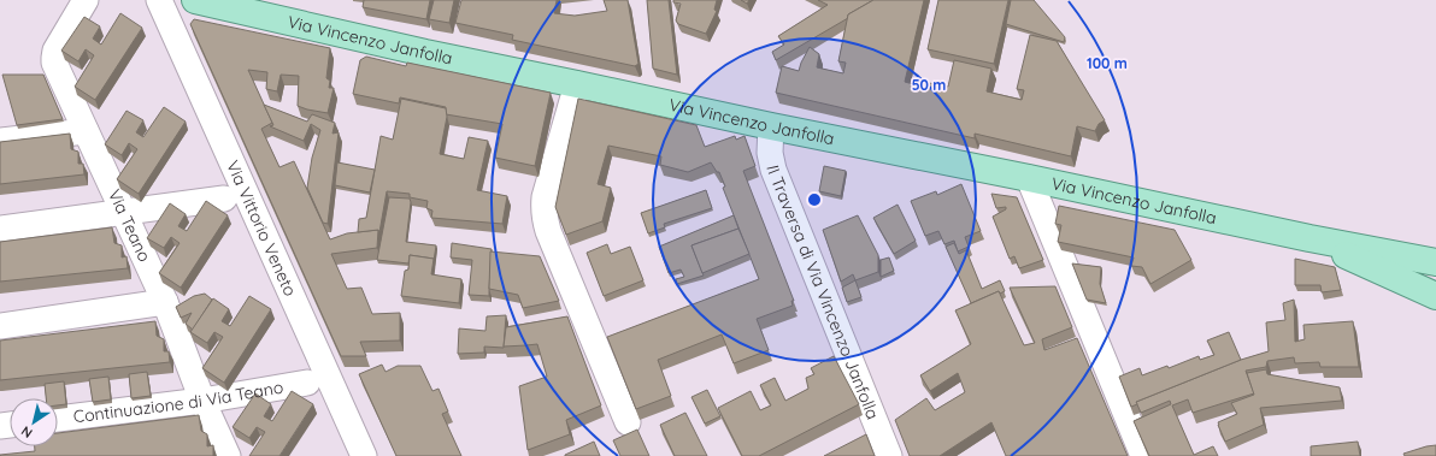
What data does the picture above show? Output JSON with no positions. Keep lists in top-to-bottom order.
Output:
{
  "streets": {
    "main road": ["Via Vincenzo Janfolla"],
    "street": [
      "Via Teano",
      "Via Vittorio Veneto",
      "II Traversa di Via Vincenzo Janfolla",
      "Continuazione di Via Teano"
    ]
  },
  "crossings": [
    ["Via Vincenzo Janfolla", "II Traversa di Via Vincenzo Janfolla"],
    ["Via Teano", "Continuazione di Via Teano"]
  ],
  "north": "bottom left",
  "rings": ["100 m", "50 m"]
}
